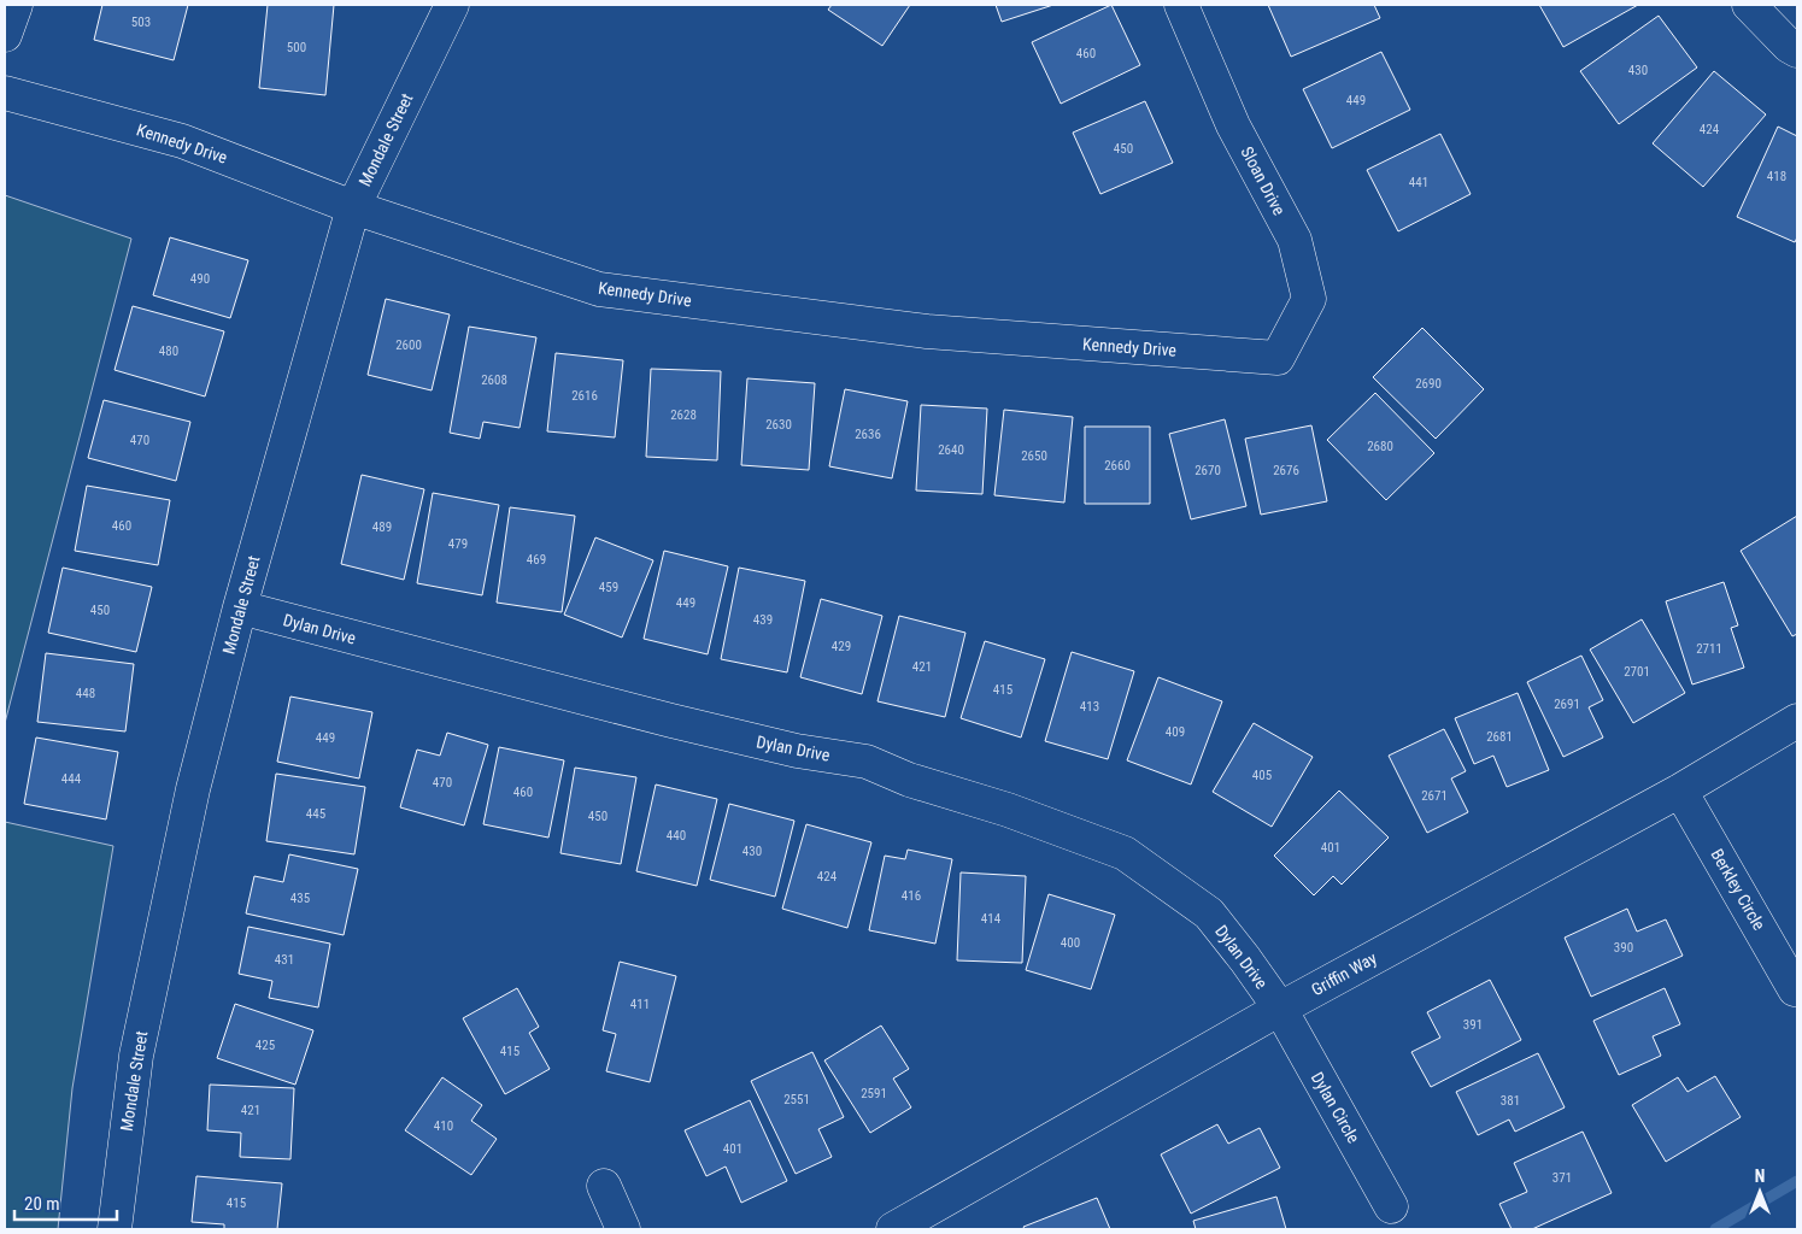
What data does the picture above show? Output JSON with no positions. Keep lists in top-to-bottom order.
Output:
{
  "streets": {
    "street": [
      "Mondale Street",
      "Kennedy Drive",
      "Sloan Drive",
      "Dylan Drive",
      "Berkley Circle",
      "Griffin Way",
      "Dylan Circle"
    ]
  },
  "crossings": [
    ["Mondale Street", "Kennedy Drive"],
    ["Mondale Street", "Dylan Drive"],
    ["Kennedy Drive", "Sloan Drive"],
    ["Dylan Drive", "Griffin Way"],
    ["Dylan Drive", "Dylan Circle"],
    ["Berkley Circle", "Griffin Way"],
    ["Griffin Way", "Dylan Circle"]
  ],
  "house_numbers": [
    "503",
    "500",
    "460",
    "430",
    "449",
    "424",
    "450",
    "418",
    "441",
    "490",
    "2600",
    "480",
    "2608",
    "2690",
    "2616",
    "2628",
    "2630",
    "2636",
    "470",
    "2680",
    "2640",
    "2650",
    "2660",
    "2670",
    "2676",
    "460",
    "489",
    "479",
    "469",
    "459",
    "449",
    "450",
    "439",
    "429",
    "2711",
    "421",
    "2701",
    "415",
    "448",
    "2691",
    "413",
    "409",
    "2681",
    "449",
    "405",
    "444",
    "470",
    "460",
    "2671",
    "445",
    "450",
    "440",
    "401",
    "430",
    "424",
    "416",
    "435",
    "414",
    "400",
    "390",
    "431",
    "411",
    "391",
    "425",
    "415",
    "2591",
    "2551",
    "381",
    "421",
    "410",
    "401",
    "371",
    "415"
  ],
  "scale_bar": "20 m",
  "north": "top"
}
